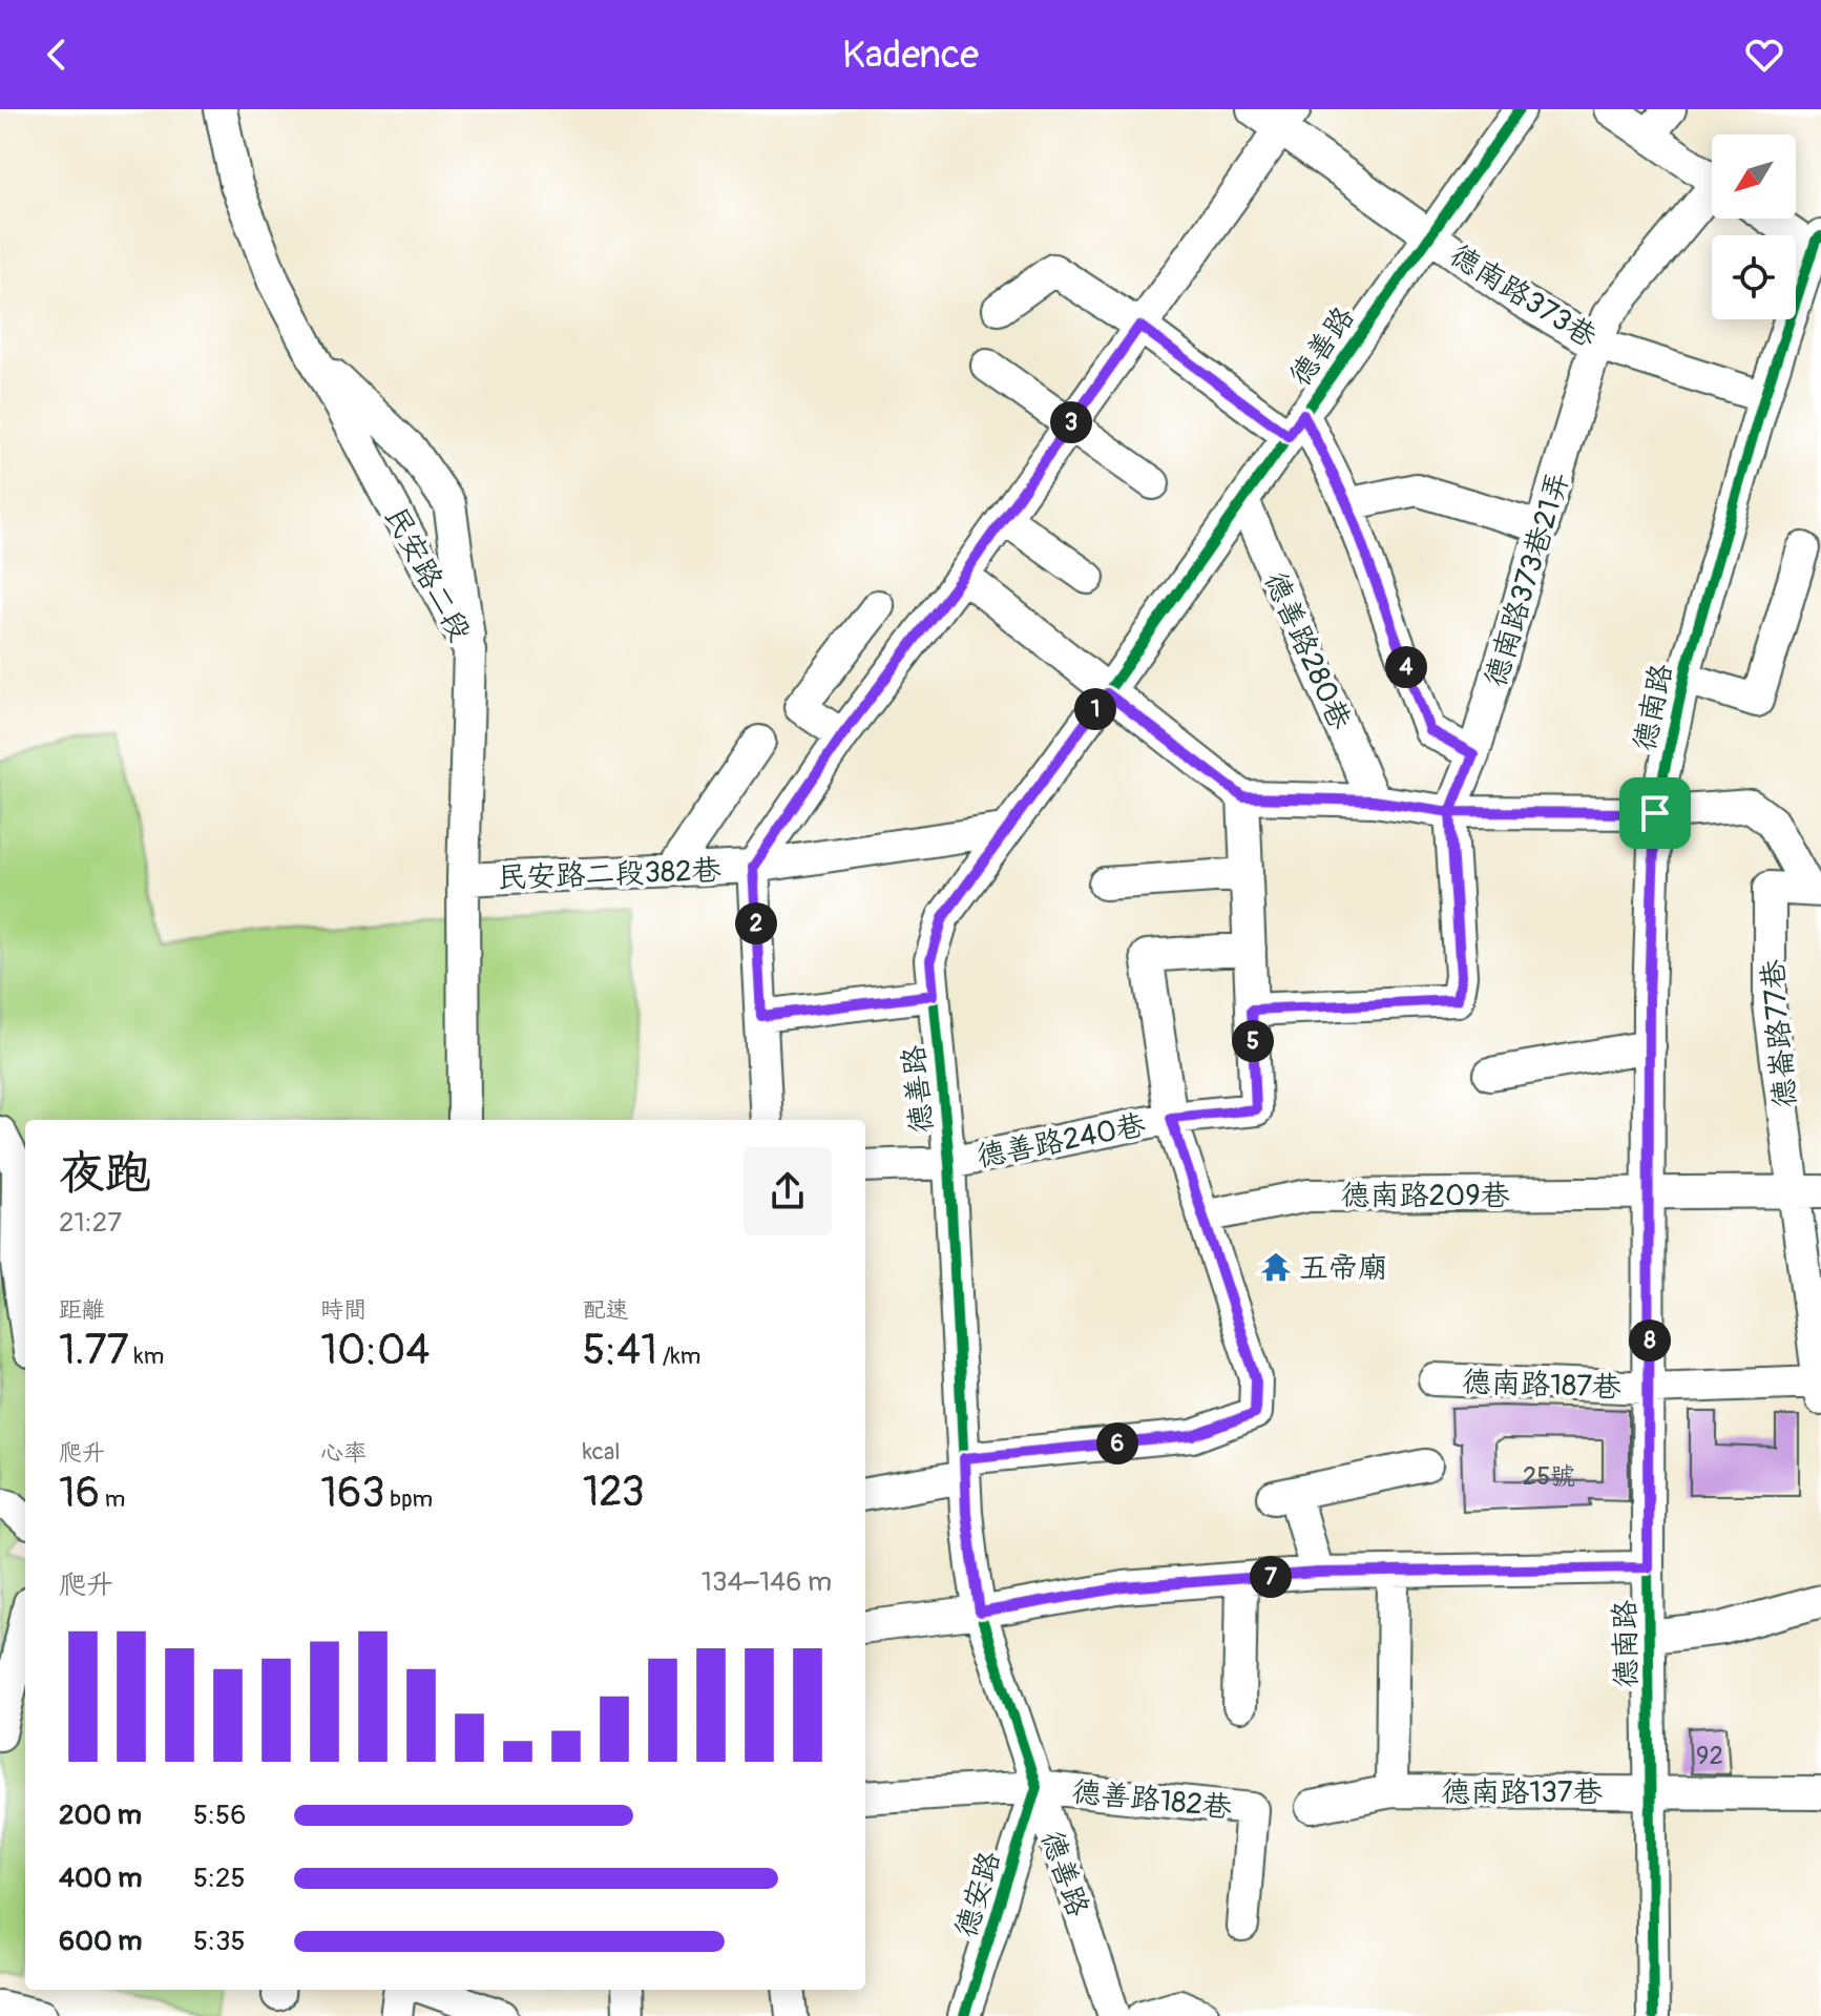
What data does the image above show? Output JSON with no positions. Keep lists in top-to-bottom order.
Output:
{
  "streets": {
    "street": [
      "德南路373巷",
      "德善路",
      "民安路二段",
      "德南路373巷21弄",
      "德善路280巷",
      "德南路",
      "民安路二段382巷",
      "德崙路77巷",
      "德善路240巷",
      "德南路209巷",
      "德南路187巷",
      "德南路137巷",
      "德善路182巷",
      "德安路"
    ]
  },
  "crossings": [
    ["德南路373巷", "德善路"],
    ["德南路373巷", "德南路373巷21弄"],
    ["德南路373巷", "德南路"],
    ["德善路", "德善路280巷"],
    ["德善路", "民安路二段382巷"],
    ["德善路", "德善路240巷"],
    ["德善路", "德善路182巷"],
    ["德善路", "德安路"],
    ["民安路二段", "民安路二段382巷"],
    ["德南路", "德南路209巷"],
    ["德南路", "德南路187巷"],
    ["德南路", "德南路137巷"],
    ["德崙路77巷", "德南路209巷"],
    ["德崙路77巷", "德南路187巷"],
    ["德善路182巷", "德安路"]
  ],
  "places": {
    "temple": ["五帝廟"]
  },
  "house_numbers": ["25號", "92"],
  "north": "bottom left",
  "page": {
    "header": "Kadence",
    "pins": [
      "3",
      "4",
      "1",
      "2",
      "5",
      "8",
      "6",
      "7"
    ],
    "heading": ["夜跑", "21:27"],
    "stats": [
      ["距離", "1.77 km"],
      ["時間", "10:04"],
      ["配速", "5:41 /km"],
      ["爬升", "16 m"],
      ["心率", "163 bpm"],
      ["kcal", "123"]
    ],
    "chart": ["爬升", "134–146 m"],
    "list": [
      {
        "name": "200 m",
        "note": "5:56"
      },
      {
        "name": "400 m",
        "note": "5:25"
      },
      {
        "name": "600 m",
        "note": "5:35"
      }
    ]
  }
}
